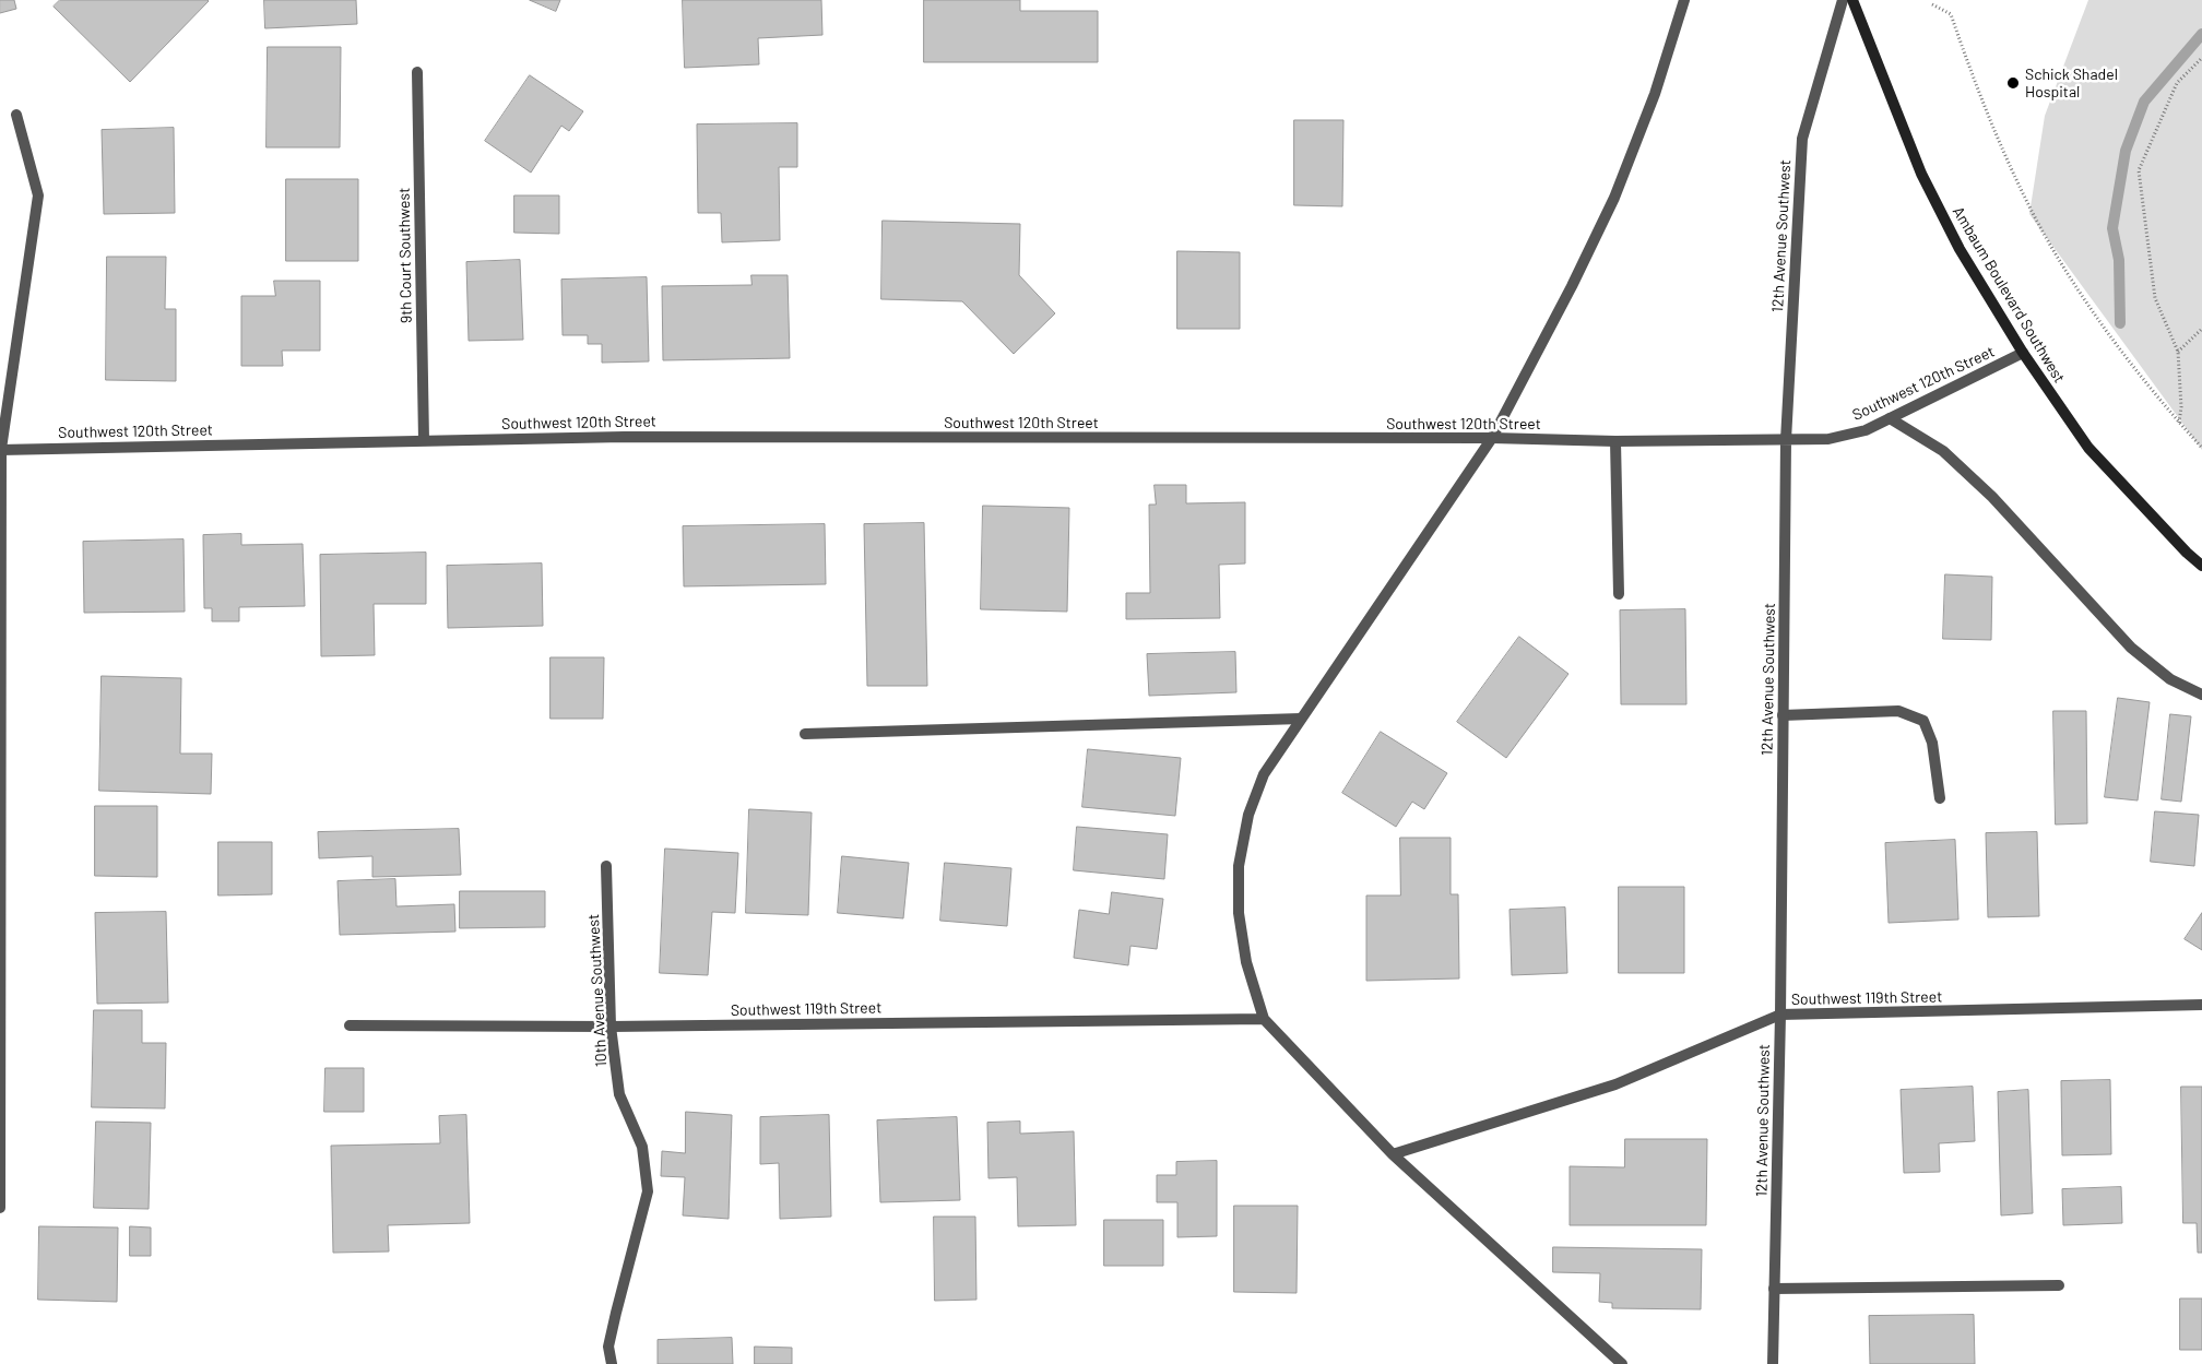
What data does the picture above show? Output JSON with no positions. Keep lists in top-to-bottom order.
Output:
{
  "streets": {
    "main road": ["Ambaum Boulevard Southwest"],
    "street": [
      "12th Avenue Southwest",
      "9th Court Southwest",
      "Southwest 120th Street",
      "10th Avenue Southwest",
      "Southwest 119th Street"
    ]
  },
  "crossings": [
    ["12th Avenue Southwest", "Southwest 120th Street"],
    ["12th Avenue Southwest", "Southwest 119th Street"],
    ["9th Court Southwest", "Southwest 120th Street"],
    ["Ambaum Boulevard Southwest", "Southwest 120th Street"],
    ["10th Avenue Southwest", "Southwest 119th Street"]
  ],
  "places": ["Schick Shadel Hospital"]
}
